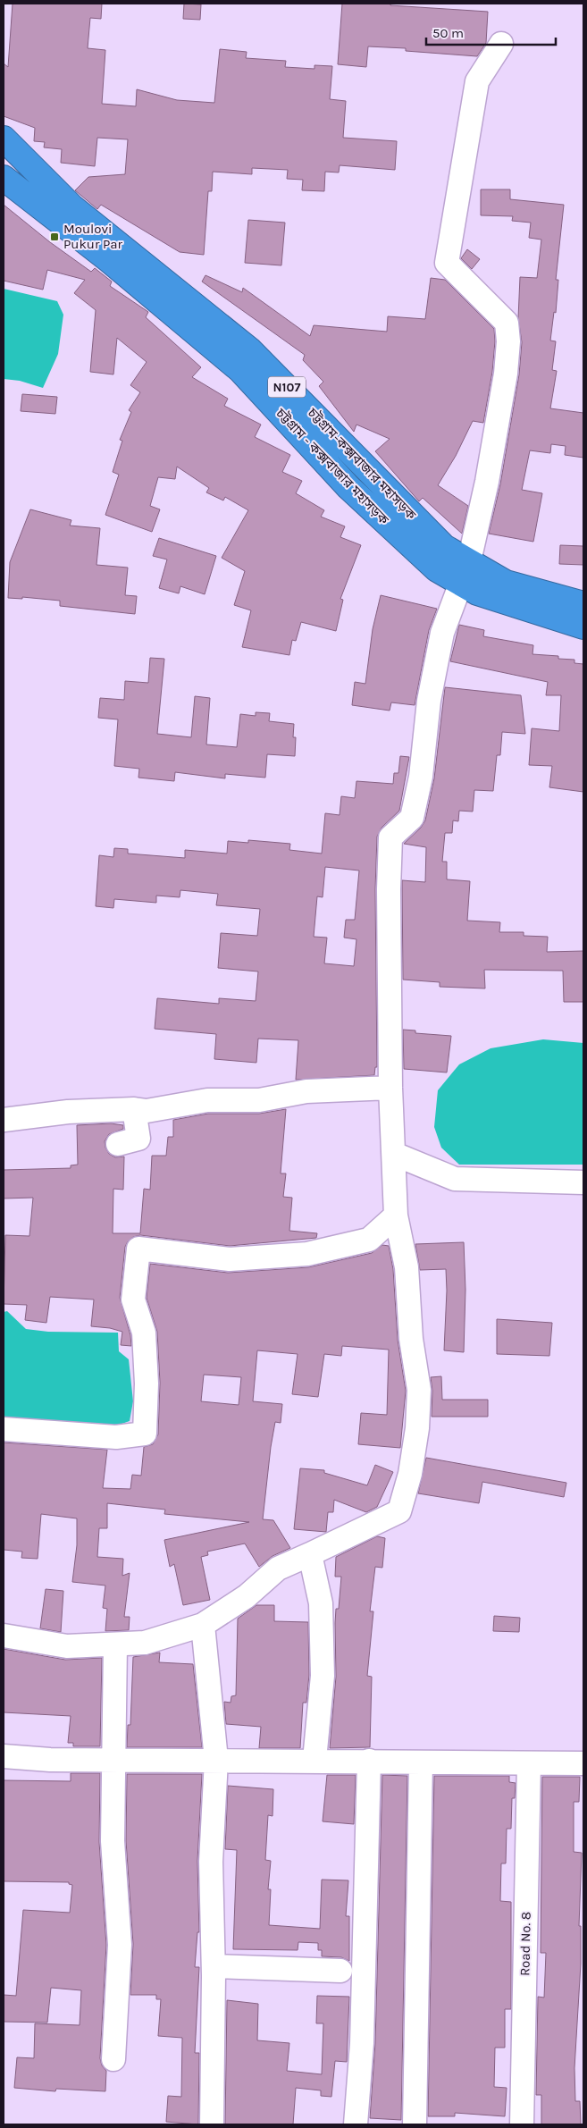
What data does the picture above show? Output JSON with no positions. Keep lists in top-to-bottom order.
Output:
{
  "streets": {
    "highway": ["N107", "চট্টগ্রাম-কক্সবাজার মহাসড়ক", "চট্টগ্রাম - কক্সবাজার মহাসড়ক"],
    "street": ["Road No. 8"]
  },
  "crossings": [
    ["চট্টগ্রাম-কক্সবাজার মহাসড়ক", "চট্টগ্রাম - কক্সবাজার মহাসড়ক"]
  ],
  "places": {
    "transit": ["Moulovi Pukur Par"]
  },
  "scale_bar": "50 m"
}
